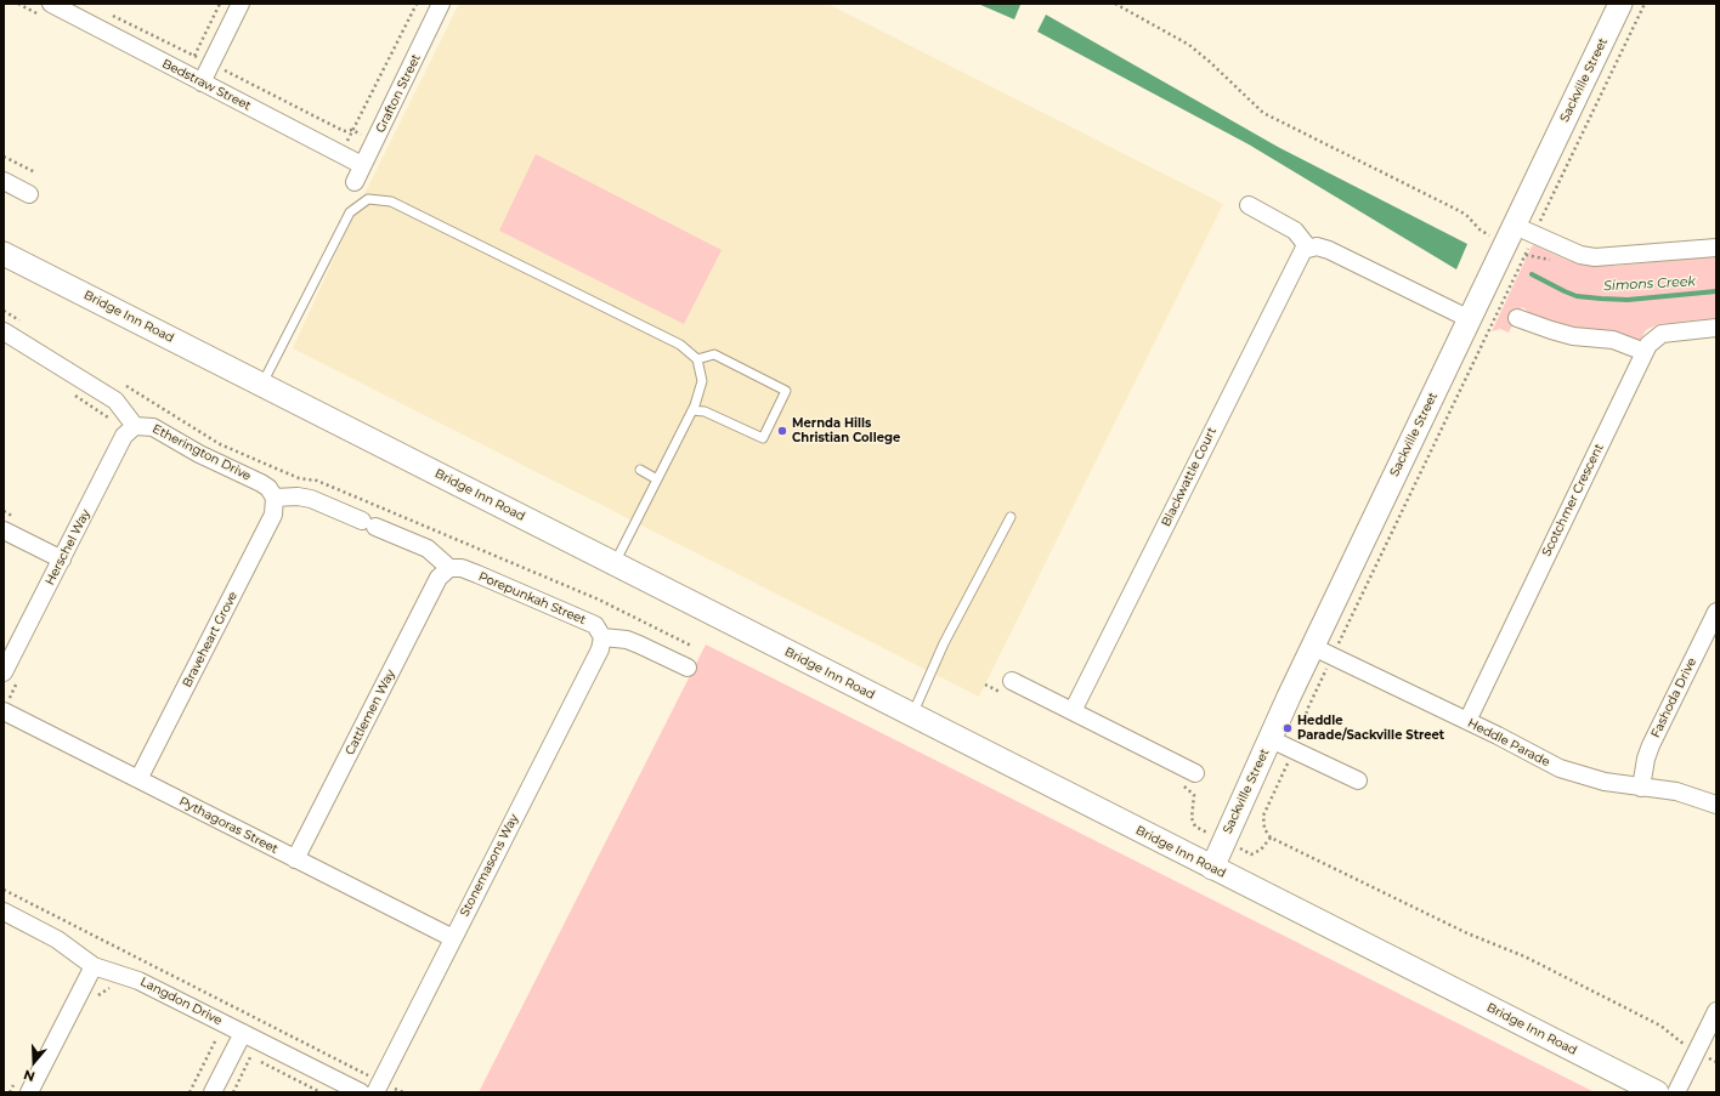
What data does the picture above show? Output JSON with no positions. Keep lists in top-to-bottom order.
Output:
{
  "streets": {
    "main road": ["Sackville Street", "Bridge Inn Road"],
    "street": [
      "Bedstraw Street",
      "Grafton Street",
      "Etherington Drive",
      "Blackwattle Court",
      "Scotchmer Crescent",
      "Herschel Way",
      "Porepunkah Street",
      "Braveheart Grove",
      "Fashoda Drive",
      "Cattlemen Way",
      "Heddle Parade",
      "Pythagoras Street",
      "Stonemasons Way",
      "Langdon Drive"
    ]
  },
  "crossings": [
    ["Sackville Street", "Bridge Inn Road"],
    ["Sackville Street", "Heddle Parade"],
    ["Bedstraw Street", "Grafton Street"],
    ["Etherington Drive", "Herschel Way"],
    ["Etherington Drive", "Braveheart Grove"],
    ["Scotchmer Crescent", "Heddle Parade"],
    ["Porepunkah Street", "Cattlemen Way"],
    ["Porepunkah Street", "Stonemasons Way"],
    ["Braveheart Grove", "Pythagoras Street"],
    ["Fashoda Drive", "Heddle Parade"],
    ["Cattlemen Way", "Pythagoras Street"],
    ["Pythagoras Street", "Stonemasons Way"]
  ],
  "water": ["Simons Creek"],
  "places": ["Mernda Hills Christian College", "Heddle Parade/Sackville Street"],
  "north": "bottom"
}
